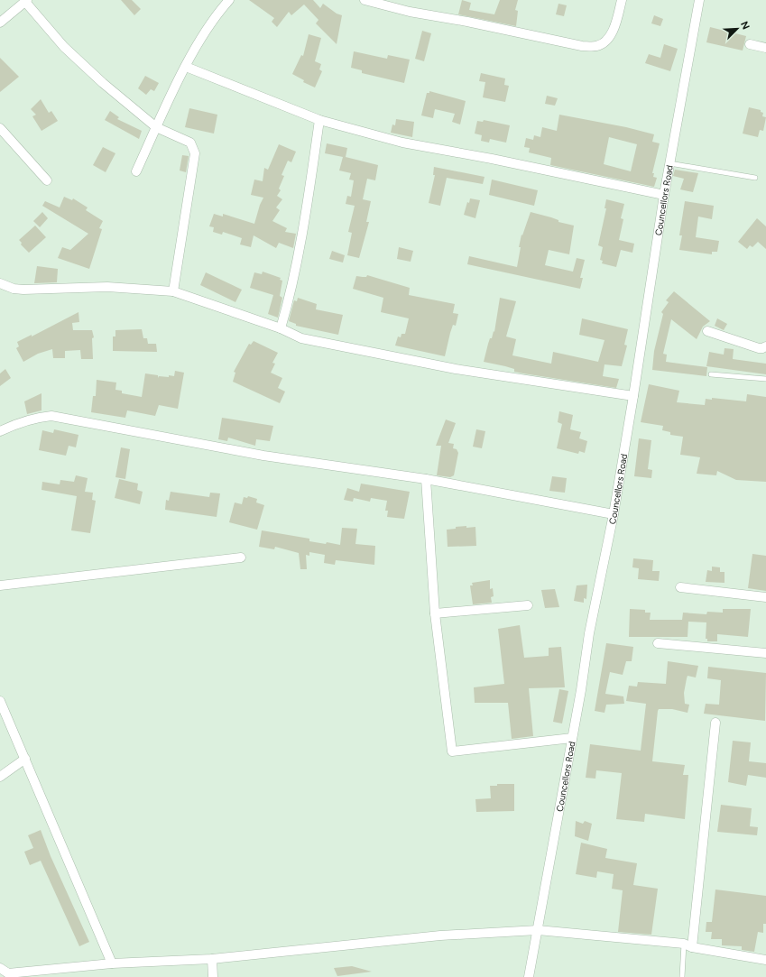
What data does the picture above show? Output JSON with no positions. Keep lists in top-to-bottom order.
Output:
{
  "streets": {
    "street": ["Councellors Road"]
  },
  "north": "top right"
}
